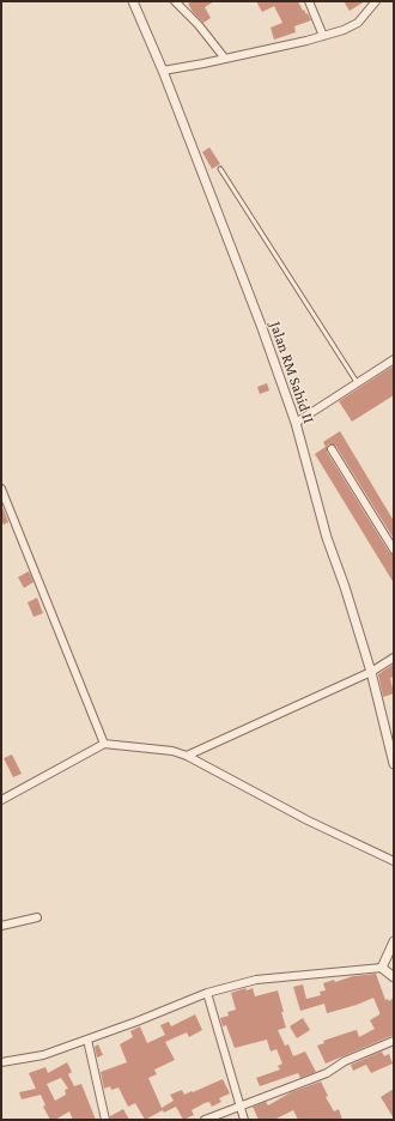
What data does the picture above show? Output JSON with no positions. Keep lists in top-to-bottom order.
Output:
{
  "streets": {
    "street": ["Jalan RM Sahid II"]
  }
}
